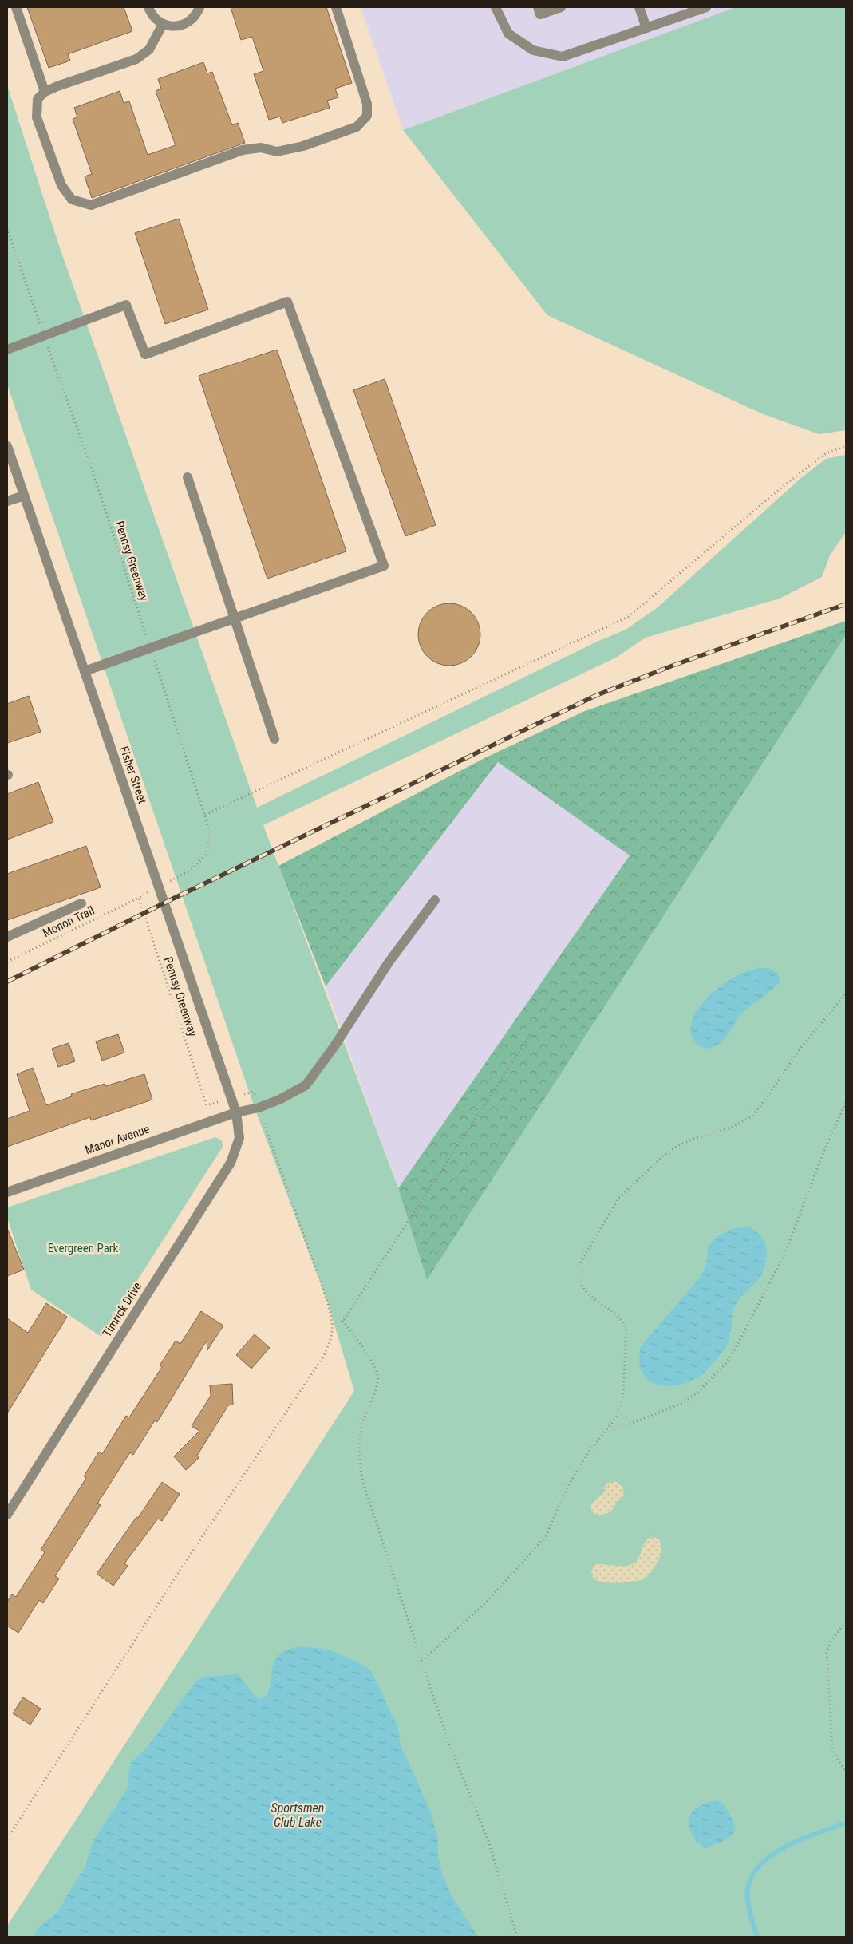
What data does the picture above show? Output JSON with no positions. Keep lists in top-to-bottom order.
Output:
{
  "streets": {
    "street": ["Fisher Street", "Manor Avenue", "Timrick Drive"],
    "path": ["Pennsy Greenway", "Monon Trail"]
  },
  "crossings": [
    ["Pennsy Greenway", "Monon Trail"],
    ["Fisher Street", "Manor Avenue"],
    ["Fisher Street", "Timrick Drive"],
    ["Manor Avenue", "Timrick Drive"]
  ],
  "water": ["Sportsmen Club Lake"],
  "parks": ["Evergreen Park"]
}
